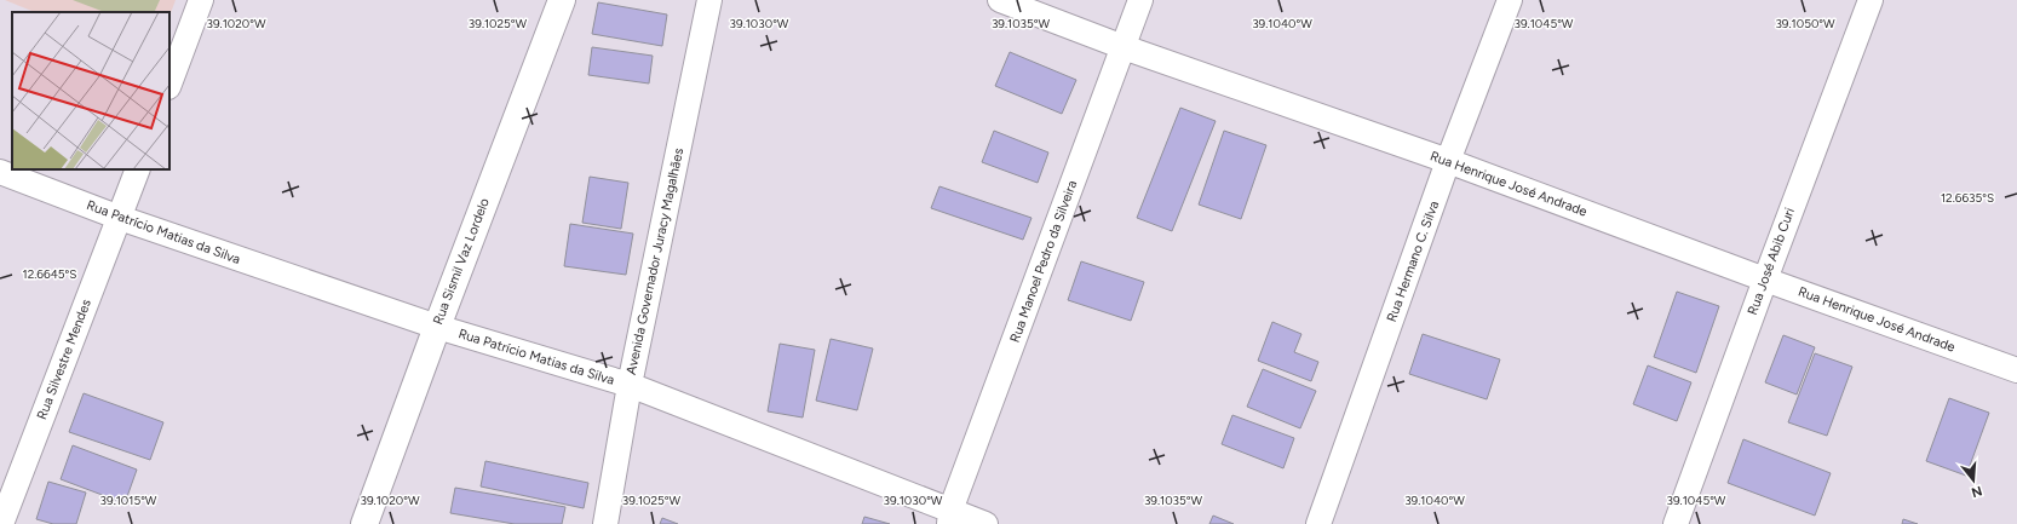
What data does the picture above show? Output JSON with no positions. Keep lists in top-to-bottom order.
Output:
{
  "streets": {
    "street": [
      "Rua Henrique José Andrade",
      "Rua Patrício Matias da Silva",
      "Rua Sismil Vaz Lordelo",
      "Avenida Governador Juracy Magalhães",
      "Rua Manoel Pedro da Silveira",
      "Rua Hermano C. Silva",
      "Rua José Abib Curi",
      "Rua Silvestre Mendes"
    ]
  },
  "crossings": [
    ["Rua Henrique José Andrade", "Rua Manoel Pedro da Silveira"],
    ["Rua Henrique José Andrade", "Rua Hermano C. Silva"],
    ["Rua Henrique José Andrade", "Rua José Abib Curi"],
    ["Rua Patrício Matias da Silva", "Rua Sismil Vaz Lordelo"],
    ["Rua Patrício Matias da Silva", "Avenida Governador Juracy Magalhães"],
    ["Rua Patrício Matias da Silva", "Rua Manoel Pedro da Silveira"],
    ["Rua Patrício Matias da Silva", "Rua Silvestre Mendes"]
  ],
  "north": "bottom",
  "coordinates": [
    "39.1020°W",
    "39.1025°W",
    "39.1030°W",
    "39.1035°W",
    "39.1040°W",
    "39.1045°W",
    "39.1050°W",
    "12.6635°S",
    "12.6645°S",
    "39.1015°W"
  ]
}
